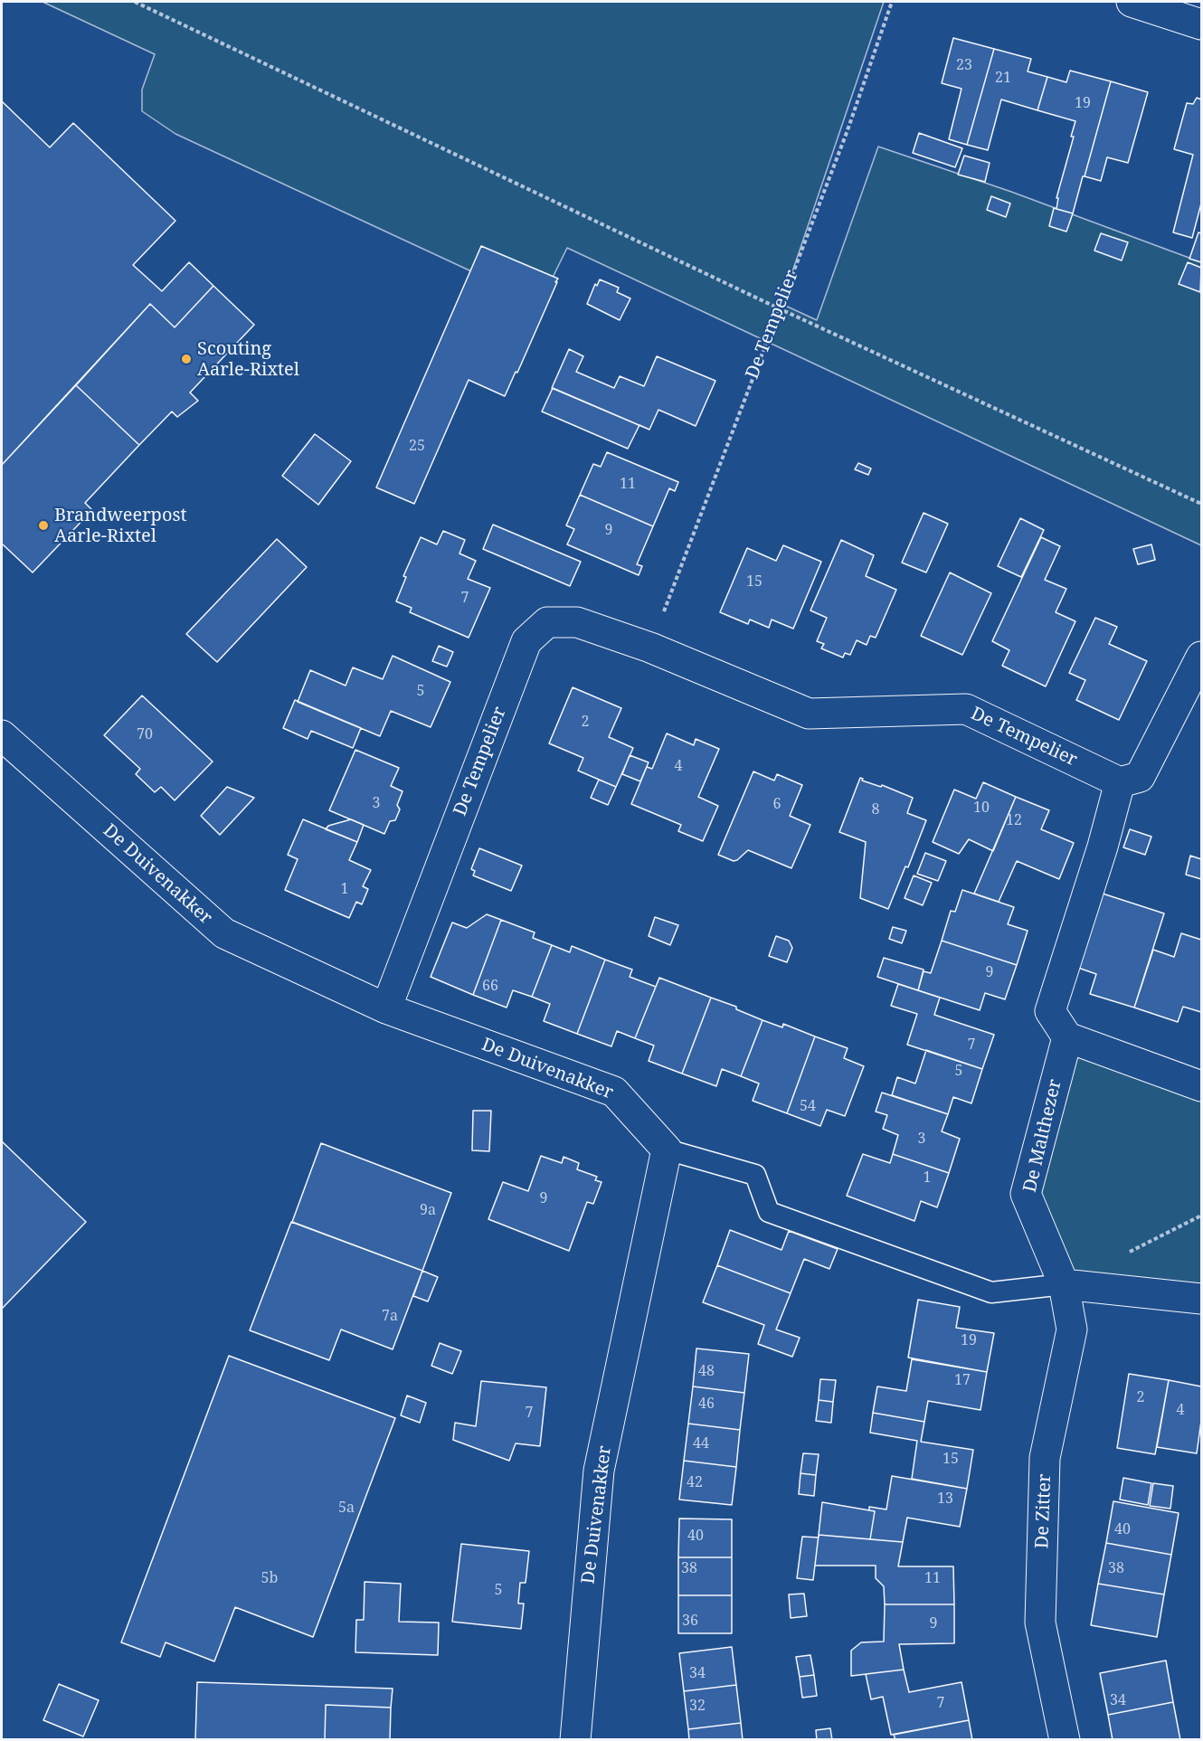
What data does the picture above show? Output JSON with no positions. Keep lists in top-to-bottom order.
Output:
{
  "streets": {
    "street": [
      "De Tempelier",
      "De Duivenakker",
      "De Malthezer",
      "De Zitter"
    ]
  },
  "crossings": [
    ["De Tempelier", "De Duivenakker"],
    ["De Malthezer", "De Zitter"]
  ],
  "places": ["Scouting Aarle-Rixtel", "Brandweerpost Aarle-Rixtel"],
  "house_numbers": [
    "23",
    "21",
    "19",
    "25",
    "11",
    "9",
    "15",
    "7",
    "5",
    "2",
    "70",
    "4",
    "3",
    "6",
    "10",
    "8",
    "12",
    "1",
    "9",
    "66",
    "7",
    "5",
    "54",
    "3",
    "1",
    "9",
    "9a",
    "7a",
    "19",
    "48",
    "17",
    "2",
    "46",
    "4",
    "7",
    "44",
    "15",
    "42",
    "13",
    "5a",
    "40",
    "40",
    "38",
    "38",
    "5b",
    "11",
    "5",
    "36",
    "9",
    "34",
    "34",
    "7",
    "32"
  ]
}
